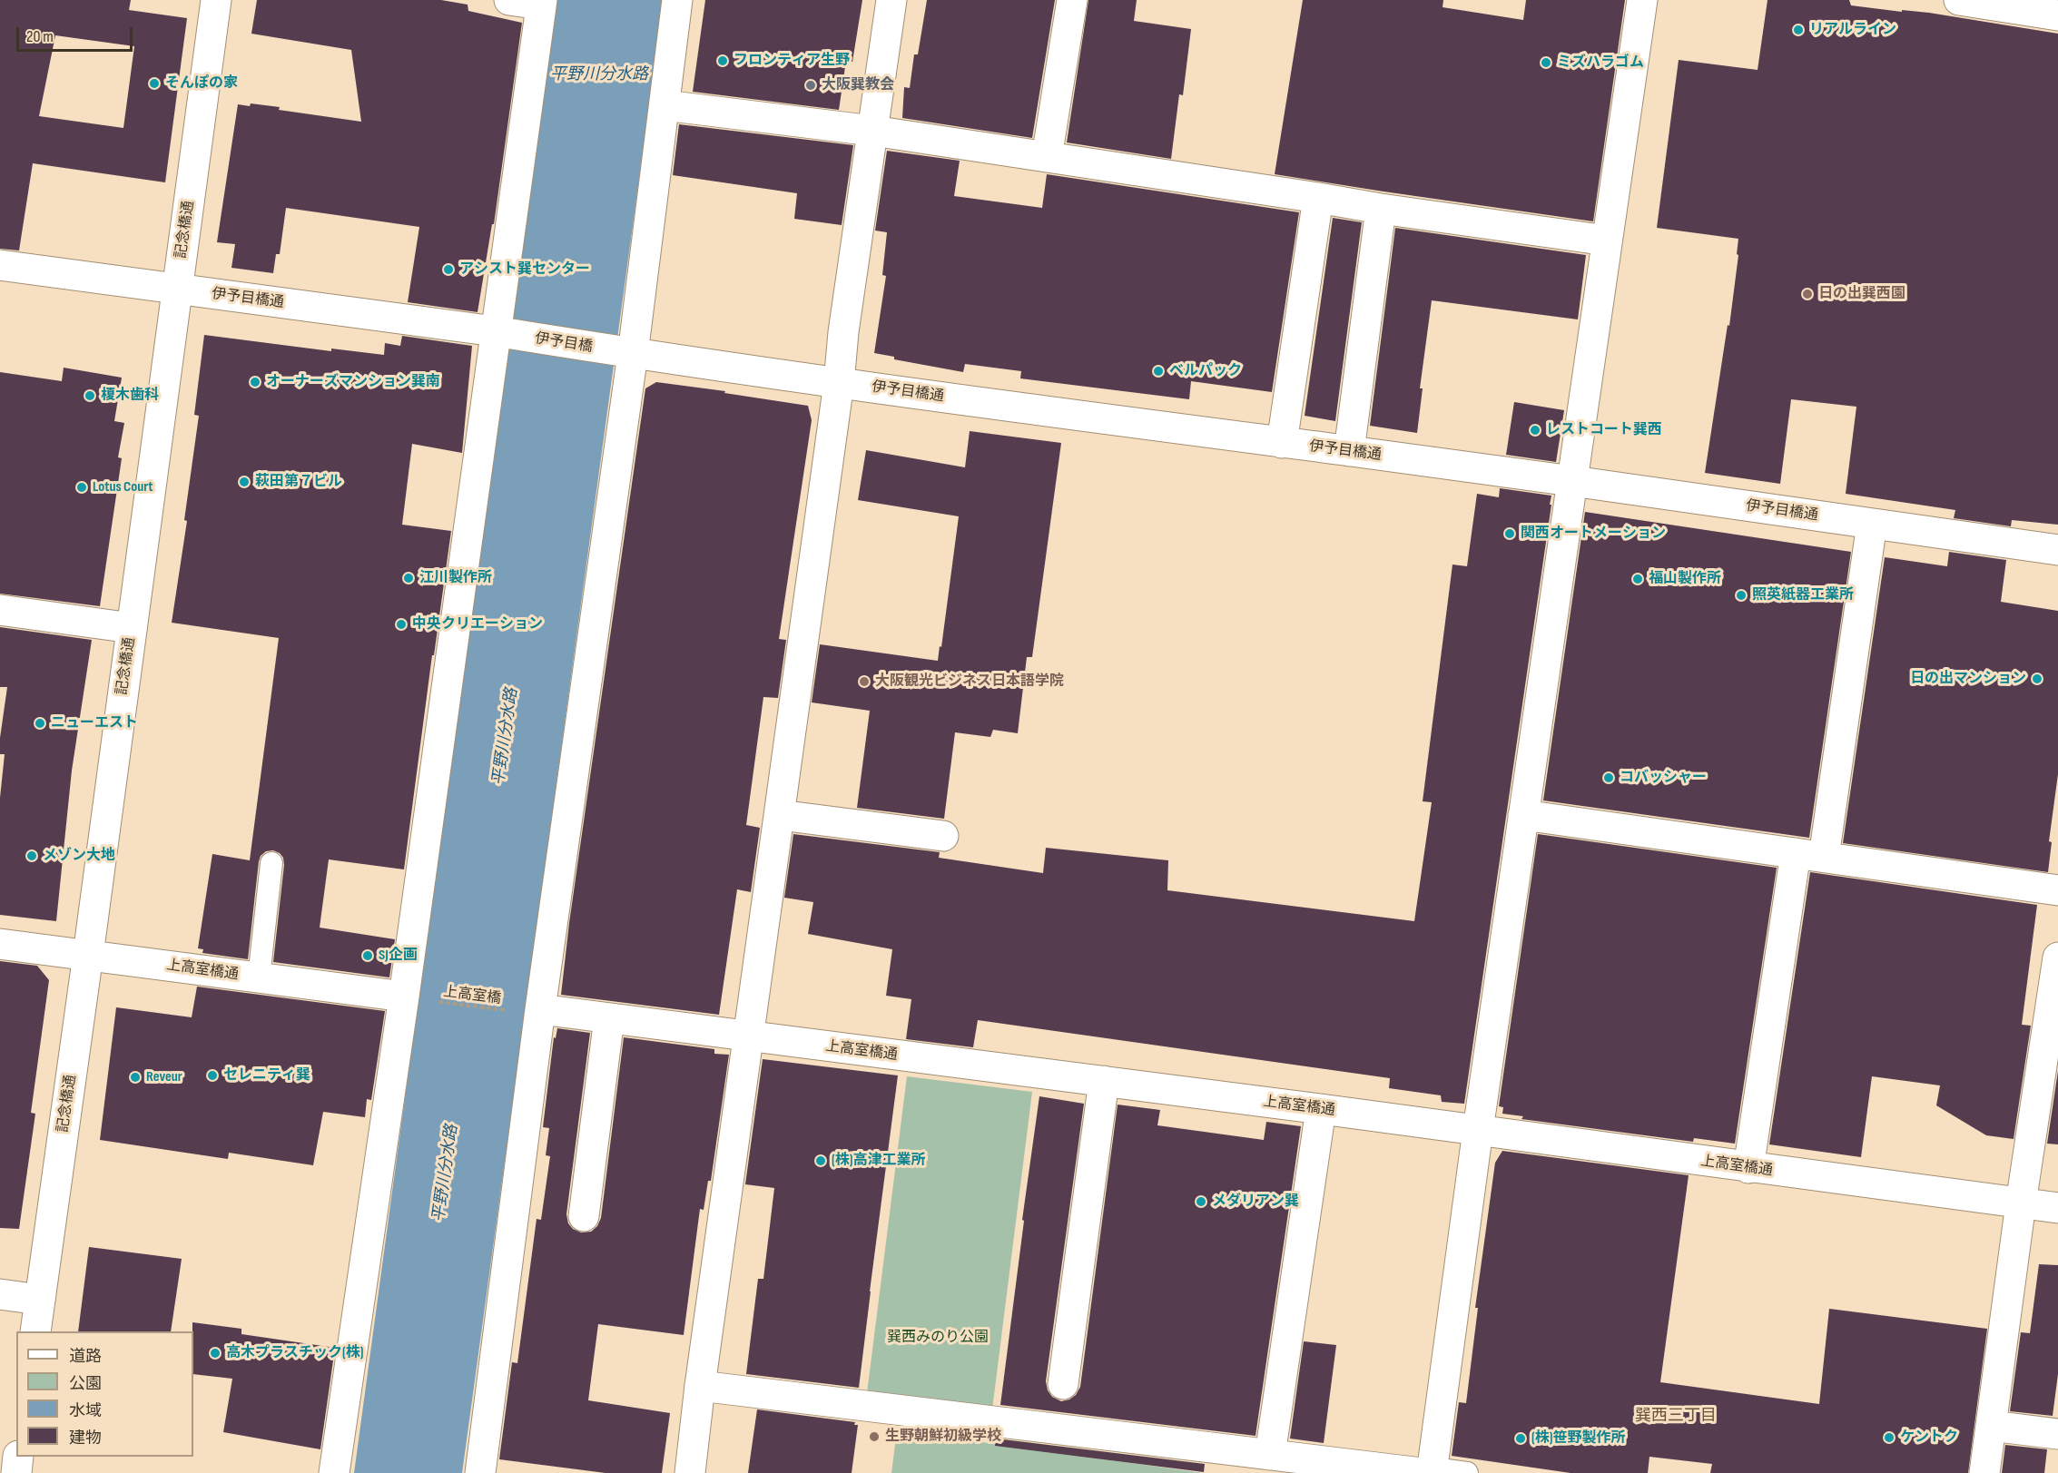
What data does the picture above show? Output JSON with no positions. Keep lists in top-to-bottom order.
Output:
{
  "streets": {
    "street": [
      "記念橋通",
      "伊予目橋通",
      "伊予目橋",
      "上高室橋通"
    ],
    "path": ["上高室橋"]
  },
  "crossings": [
    ["記念橋通", "伊予目橋通"],
    ["記念橋通", "上高室橋通"],
    ["伊予目橋通", "伊予目橋"],
    ["上高室橋通", "上高室橋"]
  ],
  "districts": ["巽西三丁目"],
  "water": ["平野川分水路"],
  "parks": ["巽西みのり公園"],
  "places": [
    "リアルライン",
    "フロンティア生野",
    "ミズハラゴム",
    "そんぽの家",
    "大阪巽教会",
    "アシスト巽センター",
    "日の出巽西園",
    "ベルパック",
    "オーナーズマンション巽南",
    "榎木歯科",
    "レストコート巽西",
    "萩田第７ビル",
    "Lotus Court",
    "関西オートメーション",
    "江川製作所",
    "福山製作所",
    "照英紙器工業所",
    "中央クリエーション",
    "日の出マンション",
    "大阪観光ビジネス日本語学院",
    "ニューエスト",
    "コバッシャー",
    "メゾン大地",
    "SJ企画",
    "セレニティ巽",
    "Reveur",
    "(株)高津工業所",
    "メダリアン巽",
    "高木プラスチック(株)",
    "生野朝鮮初級学校",
    "ケントク",
    "(株)笹野製作所"
  ],
  "legend": [
    "道路",
    "公園",
    "水域",
    "建物"
  ],
  "scale_bar": "20 m"
}
